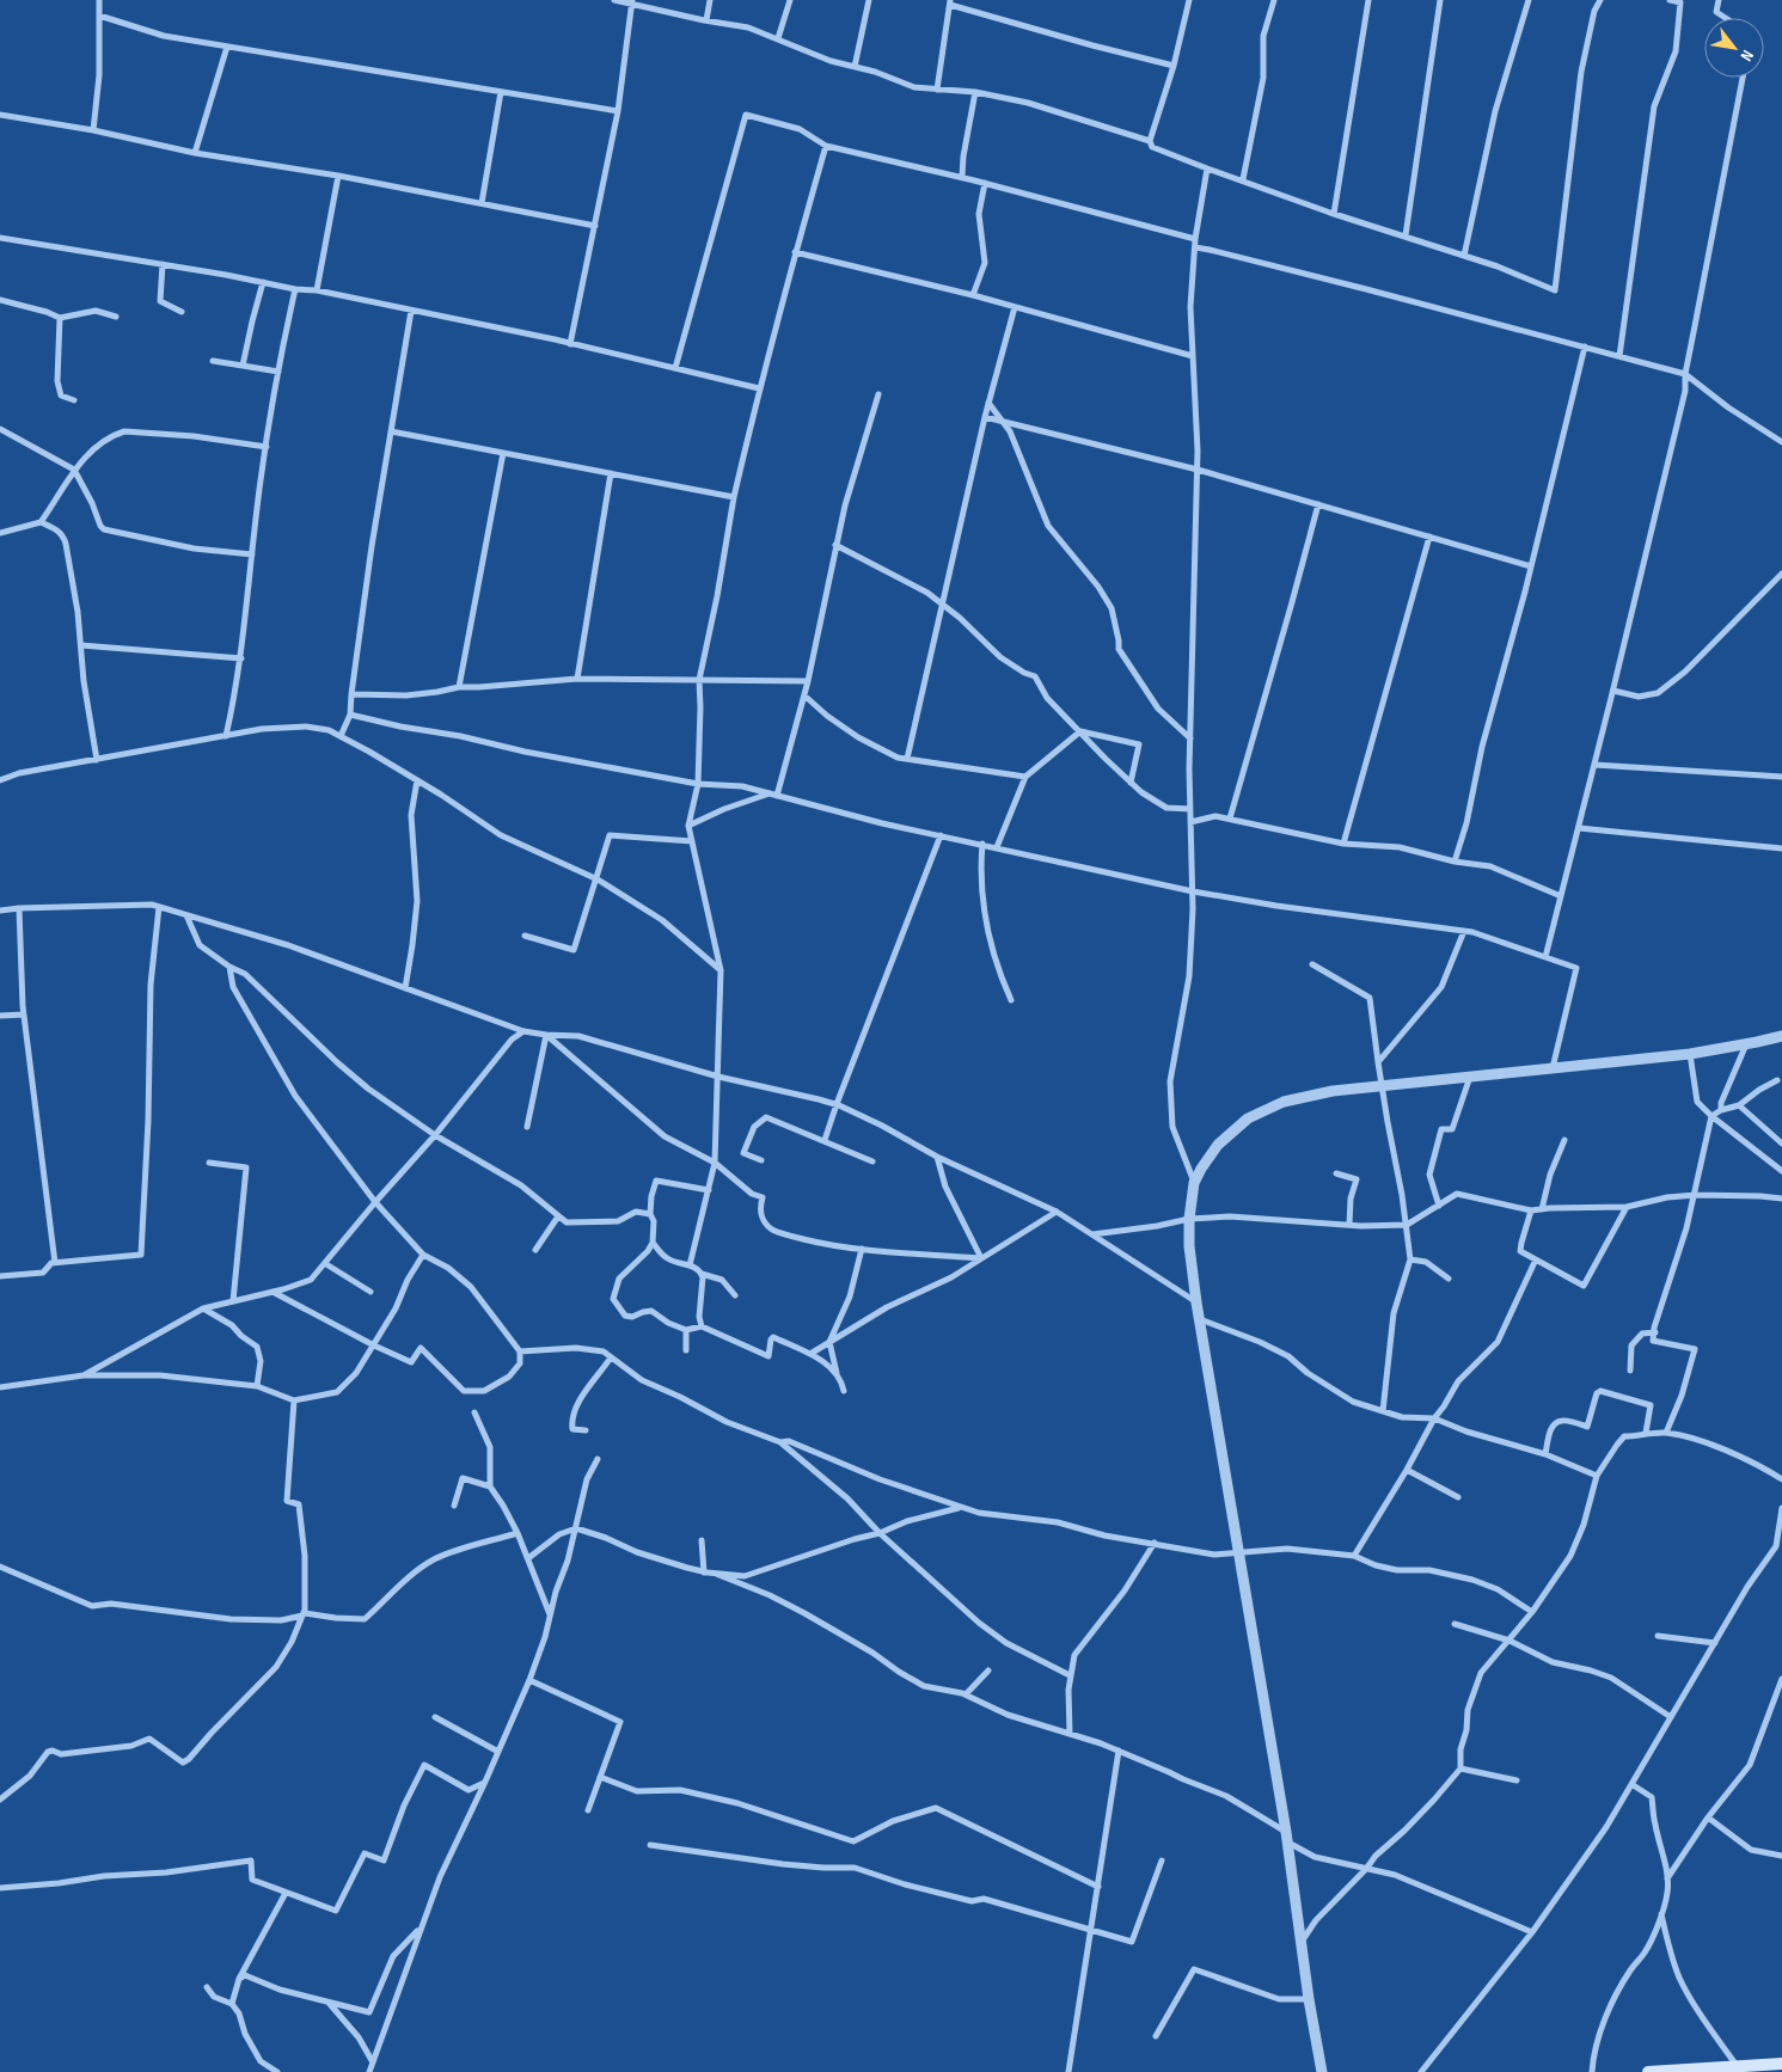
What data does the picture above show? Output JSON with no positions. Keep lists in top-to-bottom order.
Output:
{
  "north": "bottom right"
}
